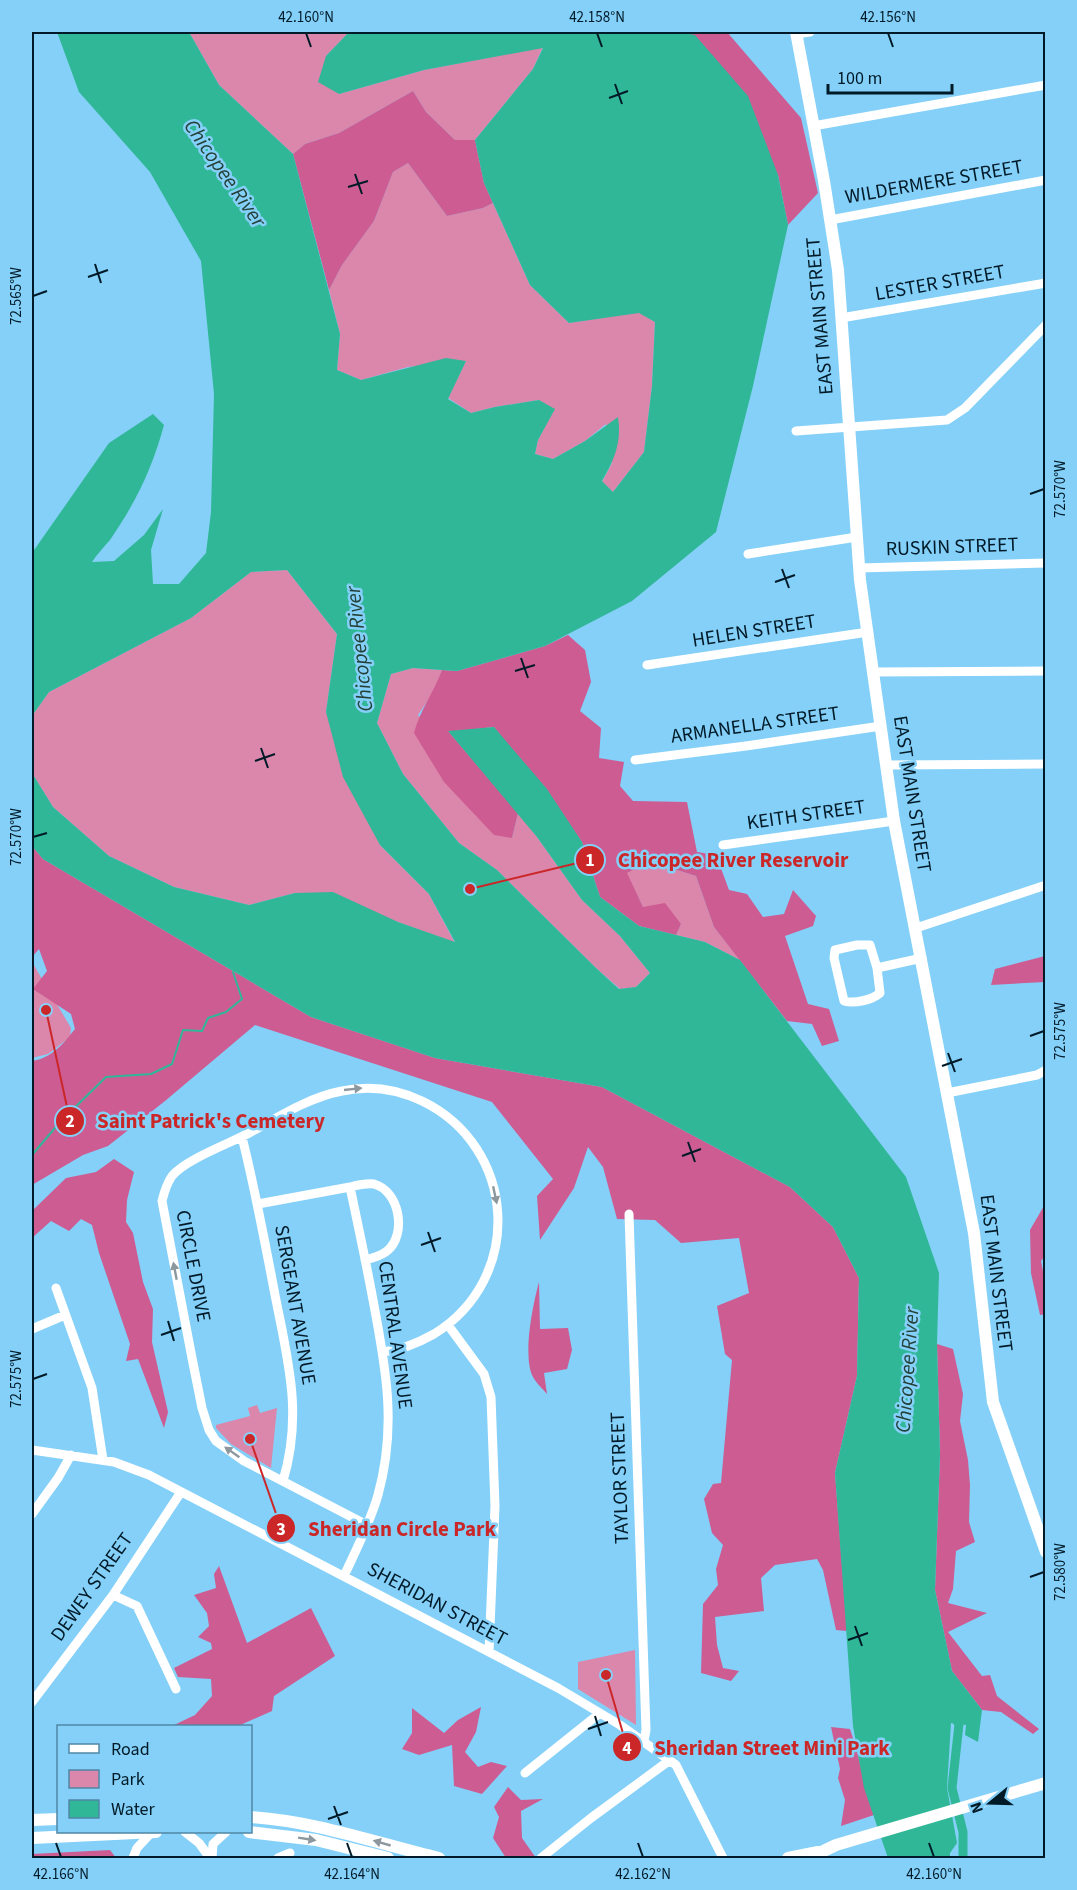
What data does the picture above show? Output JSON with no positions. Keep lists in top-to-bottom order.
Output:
{
  "streets": {
    "main road": ["EAST MAIN STREET"],
    "street": [
      "WILDERMERE STREET",
      "LESTER STREET",
      "RUSKIN STREET",
      "HELEN STREET",
      "ARMANELLA STREET",
      "KEITH STREET",
      "CIRCLE DRIVE",
      "SERGEANT AVENUE",
      "CENTRAL AVENUE",
      "TAYLOR STREET",
      "DEWEY STREET",
      "SHERIDAN STREET"
    ]
  },
  "crossings": [
    ["WILDERMERE STREET", "EAST MAIN STREET"],
    ["LESTER STREET", "EAST MAIN STREET"],
    ["EAST MAIN STREET", "RUSKIN STREET"],
    ["EAST MAIN STREET", "HELEN STREET"],
    ["EAST MAIN STREET", "ARMANELLA STREET"],
    ["EAST MAIN STREET", "KEITH STREET"],
    ["CIRCLE DRIVE", "SERGEANT AVENUE"],
    ["CIRCLE DRIVE", "CENTRAL AVENUE"],
    ["CENTRAL AVENUE", "SHERIDAN STREET"],
    ["TAYLOR STREET", "SHERIDAN STREET"],
    ["DEWEY STREET", "SHERIDAN STREET"]
  ],
  "water": ["Chicopee River"],
  "places": [
    "Chicopee River Reservoir",
    "Saint Patrick's Cemetery",
    "Sheridan Circle Park",
    "Sheridan Street Mini Park"
  ],
  "legend": ["Road", "Park", "Water"],
  "scale_bar": "100 m",
  "north": "left",
  "coordinates": [
    "42.160°N",
    "42.158°N",
    "42.156°N",
    "72.565°W",
    "72.570°W",
    "72.575°W",
    "72.580°W",
    "42.166°N",
    "42.164°N",
    "42.162°N"
  ]
}
